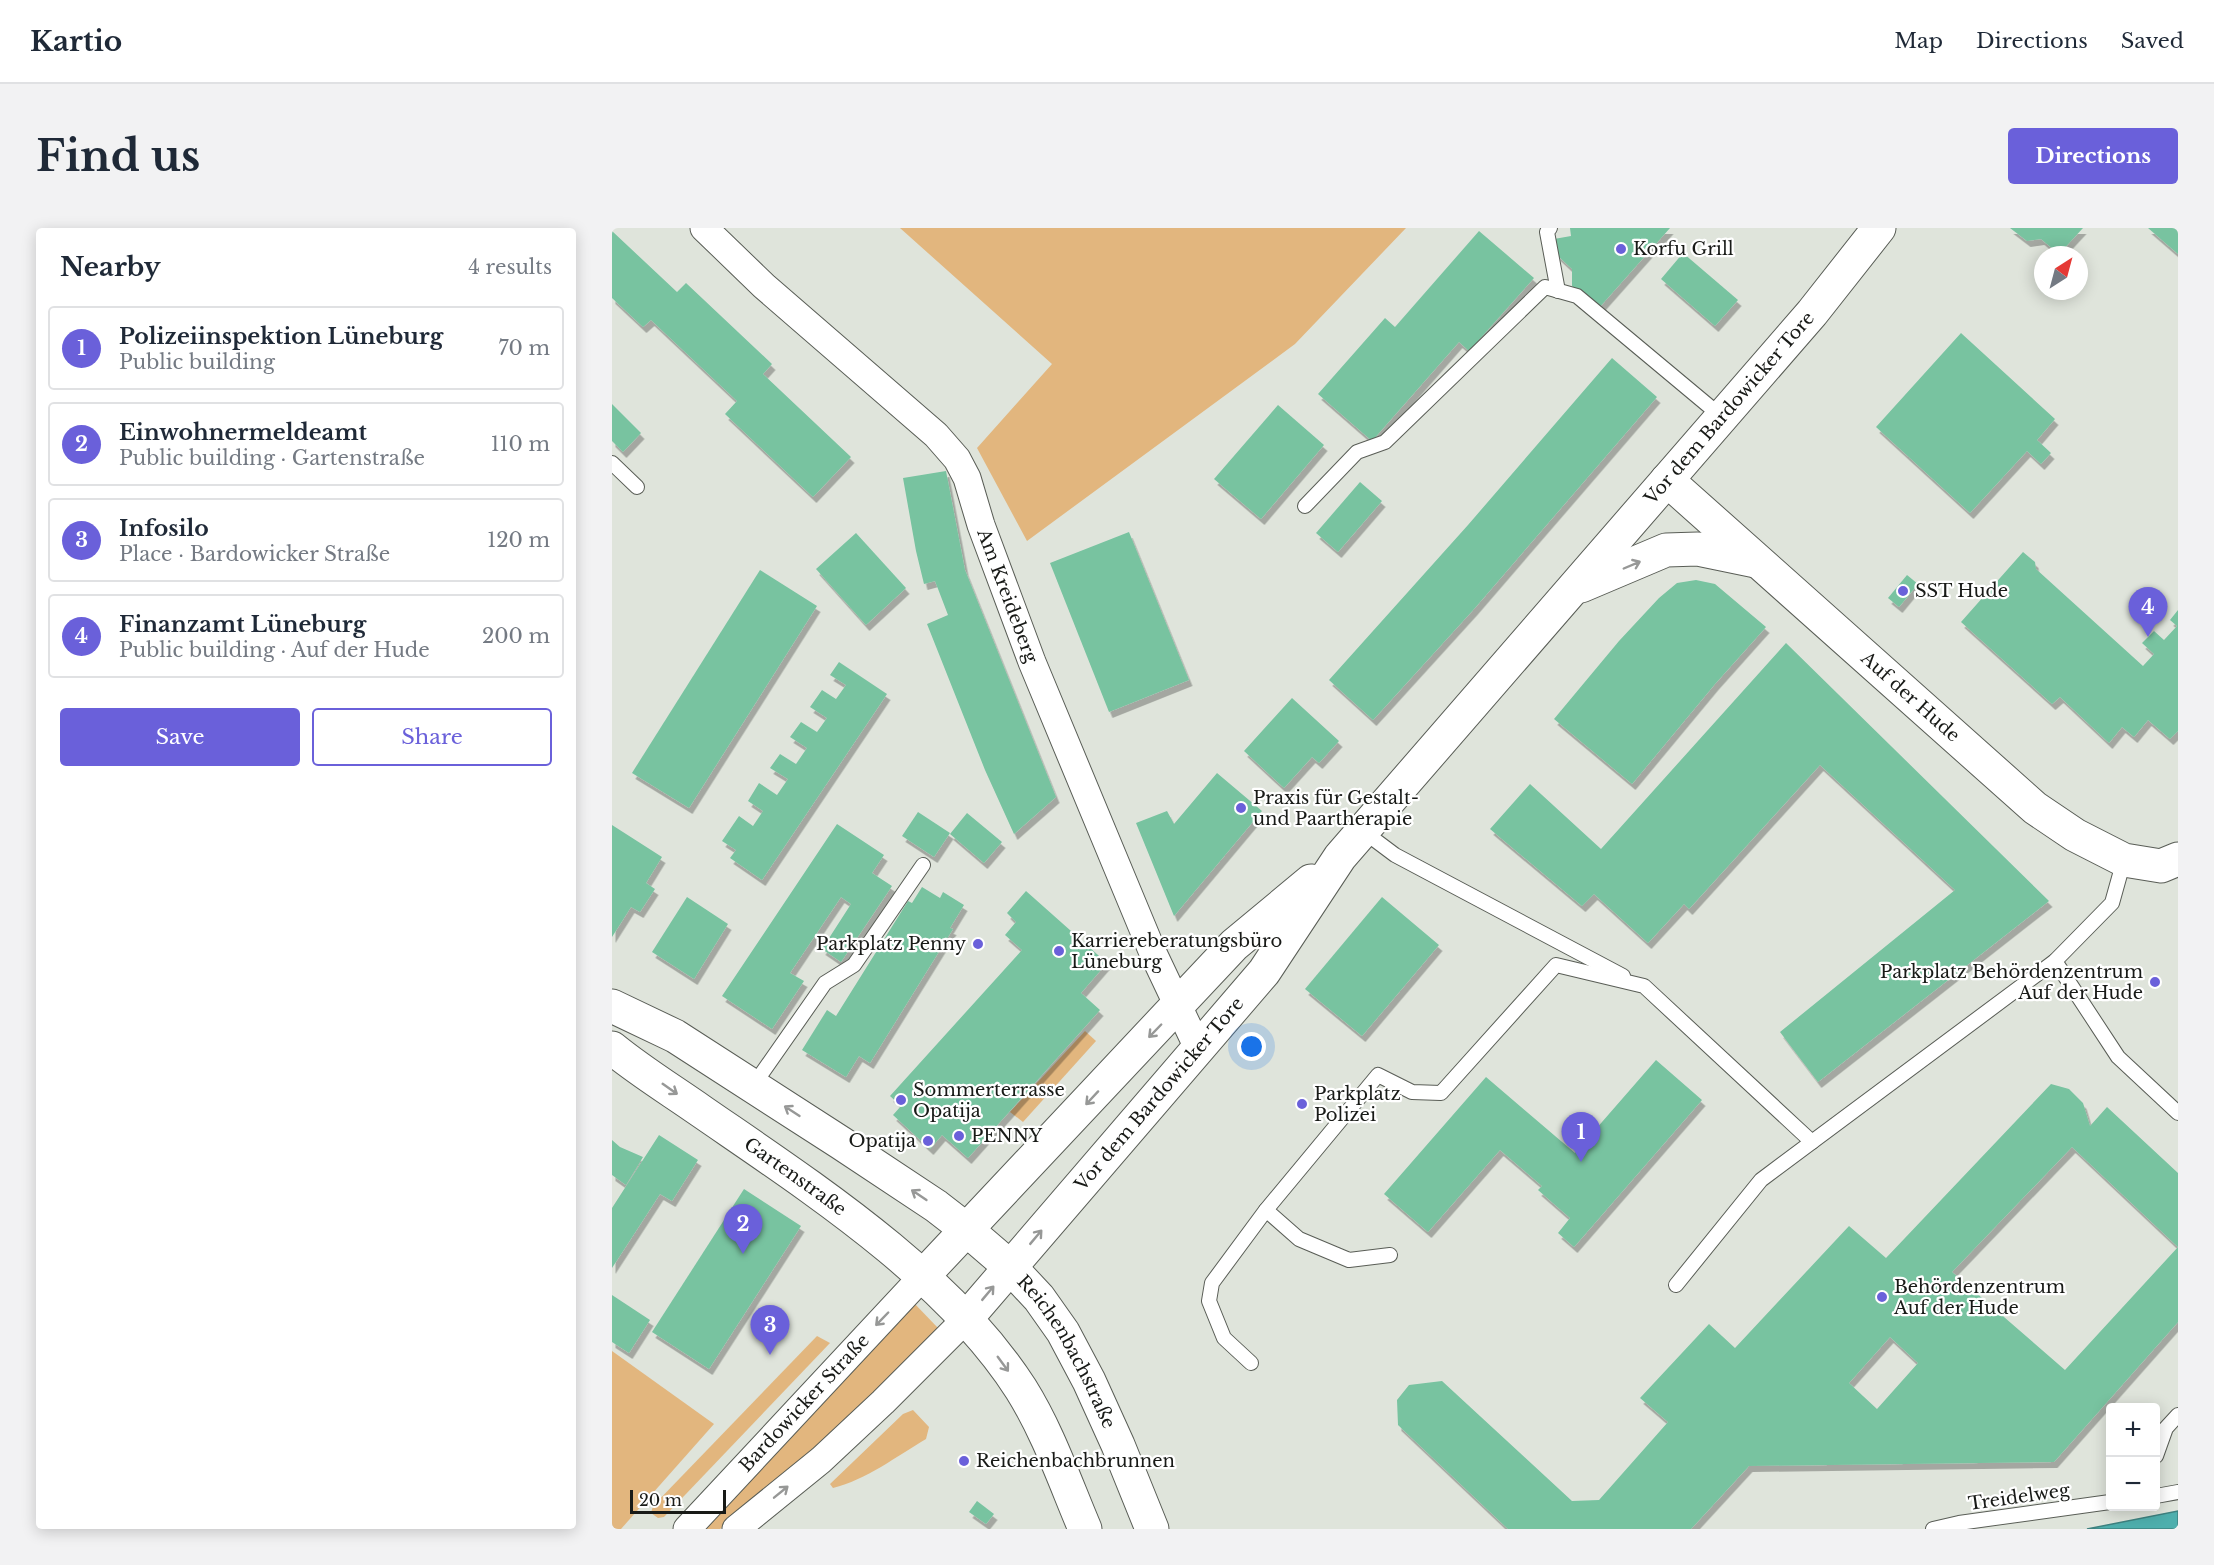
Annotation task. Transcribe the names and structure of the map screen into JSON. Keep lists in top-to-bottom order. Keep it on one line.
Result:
{"streets":{"main road":["Vor dem Bardowicker Tore","Auf der Hude","Gartenstraße","Reichenbachstraße"],"street":["Am Kreideberg","Bardowicker Straße"],"lane":["Treidelweg"]},"crossings":[["Vor dem Bardowicker Tore","Am Kreideberg"],["Vor dem Bardowicker Tore","Auf der Hude"],["Vor dem Bardowicker Tore","Gartenstraße"],["Vor dem Bardowicker Tore","Reichenbachstraße"],["Vor dem Bardowicker Tore","Bardowicker Straße"],["Gartenstraße","Bardowicker Straße"]],"places":["Korfu Grill","SST Hude","Praxis für Gestalt- und Paartherapie","Parkplatz Penny","Karriereberatungsbüro Lüneburg","Parkplatz Behördenzentrum Auf der Hude","Sommerterrasse Opatija","Parkplatz Polizei","PENNY","Opatija","Behördenzentrum Auf der Hude","Reichenbachbrunnen"],"scale_bar":"20 m","north":"top right","page":{"header":"Kartio","nav":["Map","Directions","Saved"],"buttons":["Directions",["Save","Share"]],"title":"Find us","heading":["Nearby","4 results"],"list":[{"mark":"1","name":"Polizeiinspektion Lüneburg","note":"Public building","value":"70 m"},{"mark":"2","name":"Einwohnermeldeamt","note":"Public building · Gartenstraße","value":"110 m"},{"mark":"3","name":"Infosilo","note":"Place · Bardowicker Straße","value":"120 m"},{"mark":"4","name":"Finanzamt Lüneburg","note":"Public building · Auf der Hude","value":"200 m"}],"pins":["4","1","2","3"],"map_buttons":["+","−"],"scale":"20 m"}}
